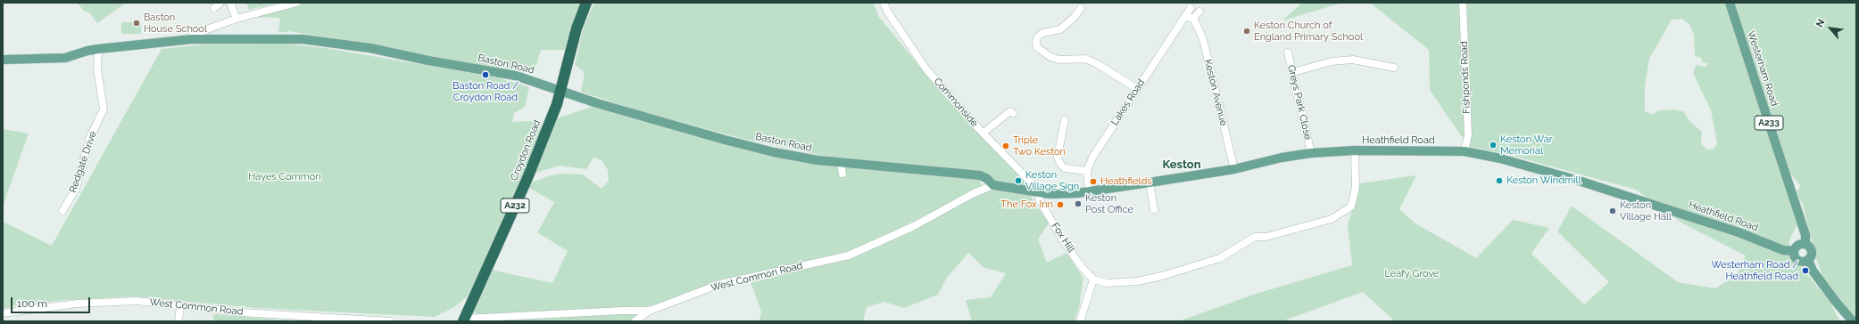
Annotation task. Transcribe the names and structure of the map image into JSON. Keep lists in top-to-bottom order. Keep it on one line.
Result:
{"streets":{"highway":["Croydon Road","A232"],"main road":["Baston Road","Westerham Road","A233","Heathfield Road"],"street":["Fishponds Road","Keston Avenue","Commonside","Lakes Road","Greys Park Close","Redgate Drive","Fox Hill","West Common Road"]},"crossings":[["Baston Road","Heathfield Road"],["Baston Road","Croydon Road"],["Baston Road","Redgate Drive"],["Baston Road","West Common Road"],["Westerham Road","Heathfield Road"],["Fishponds Road","Heathfield Road"],["Keston Avenue","Heathfield Road"],["Commonside","Heathfield Road"],["Commonside","Fox Hill"],["Lakes Road","Heathfield Road"],["Greys Park Close","Heathfield Road"],["Heathfield Road","Fox Hill"],["Heathfield Road","West Common Road"],["Croydon Road","West Common Road"]],"districts":["Keston"],"parks":["Hayes Common","Leafy Grove"],"places":["Baston House School","Keston Church of England Primary School","Baston Road / Croydon Road","Keston War Memorial","Triple Two Keston","Keston Village Sign","Keston Windmill","Heathfields","Keston Post Office","The Fox Inn","Keston Village Hall","Westerham Road / Heathfield Road"],"scale_bar":"100 m","north":"top left"}
